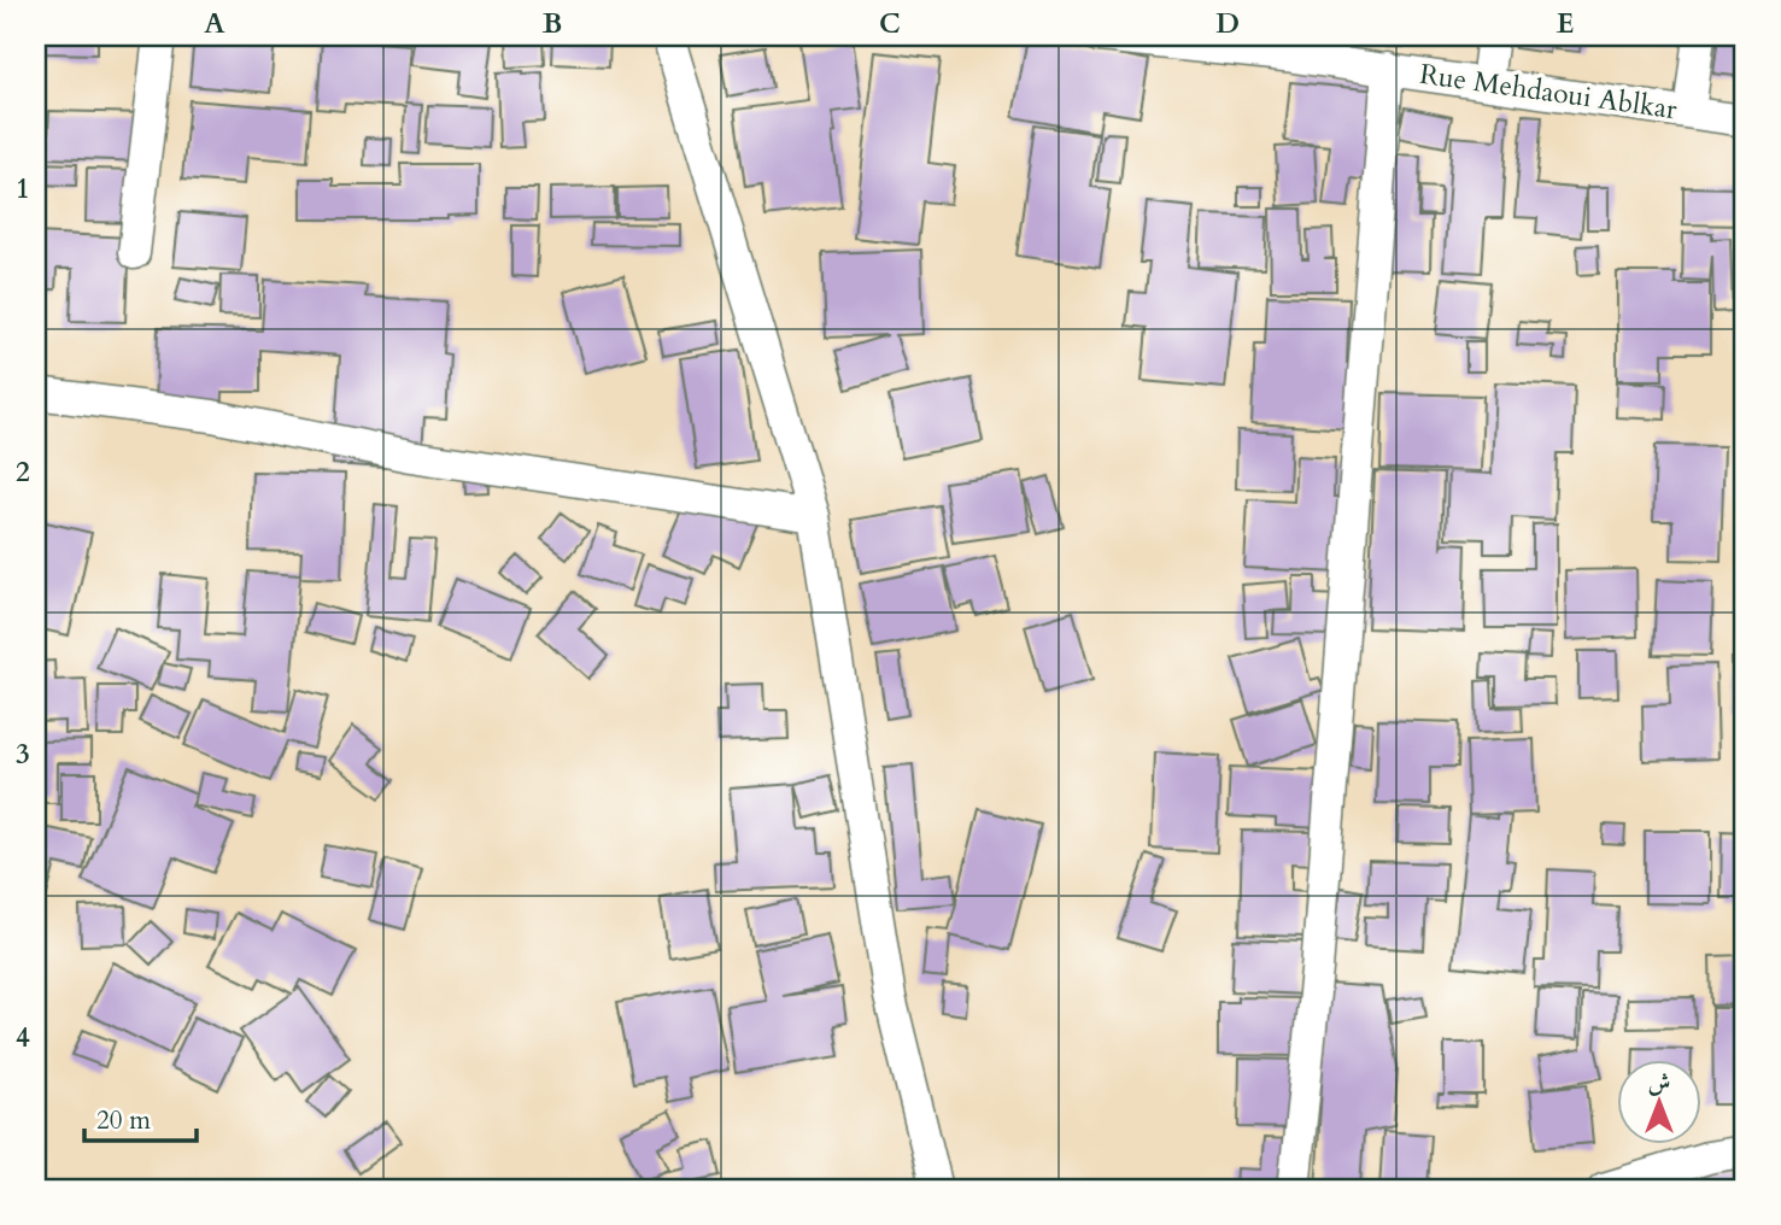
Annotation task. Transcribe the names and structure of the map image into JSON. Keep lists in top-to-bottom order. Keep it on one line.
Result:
{"streets":{"street":["Rue Mehdaoui Ablkar"]},"scale_bar":"20 m","north":"top","grid":{"columns":["A","B","C","D","E"],"rows":["1","2","3","4"]}}
